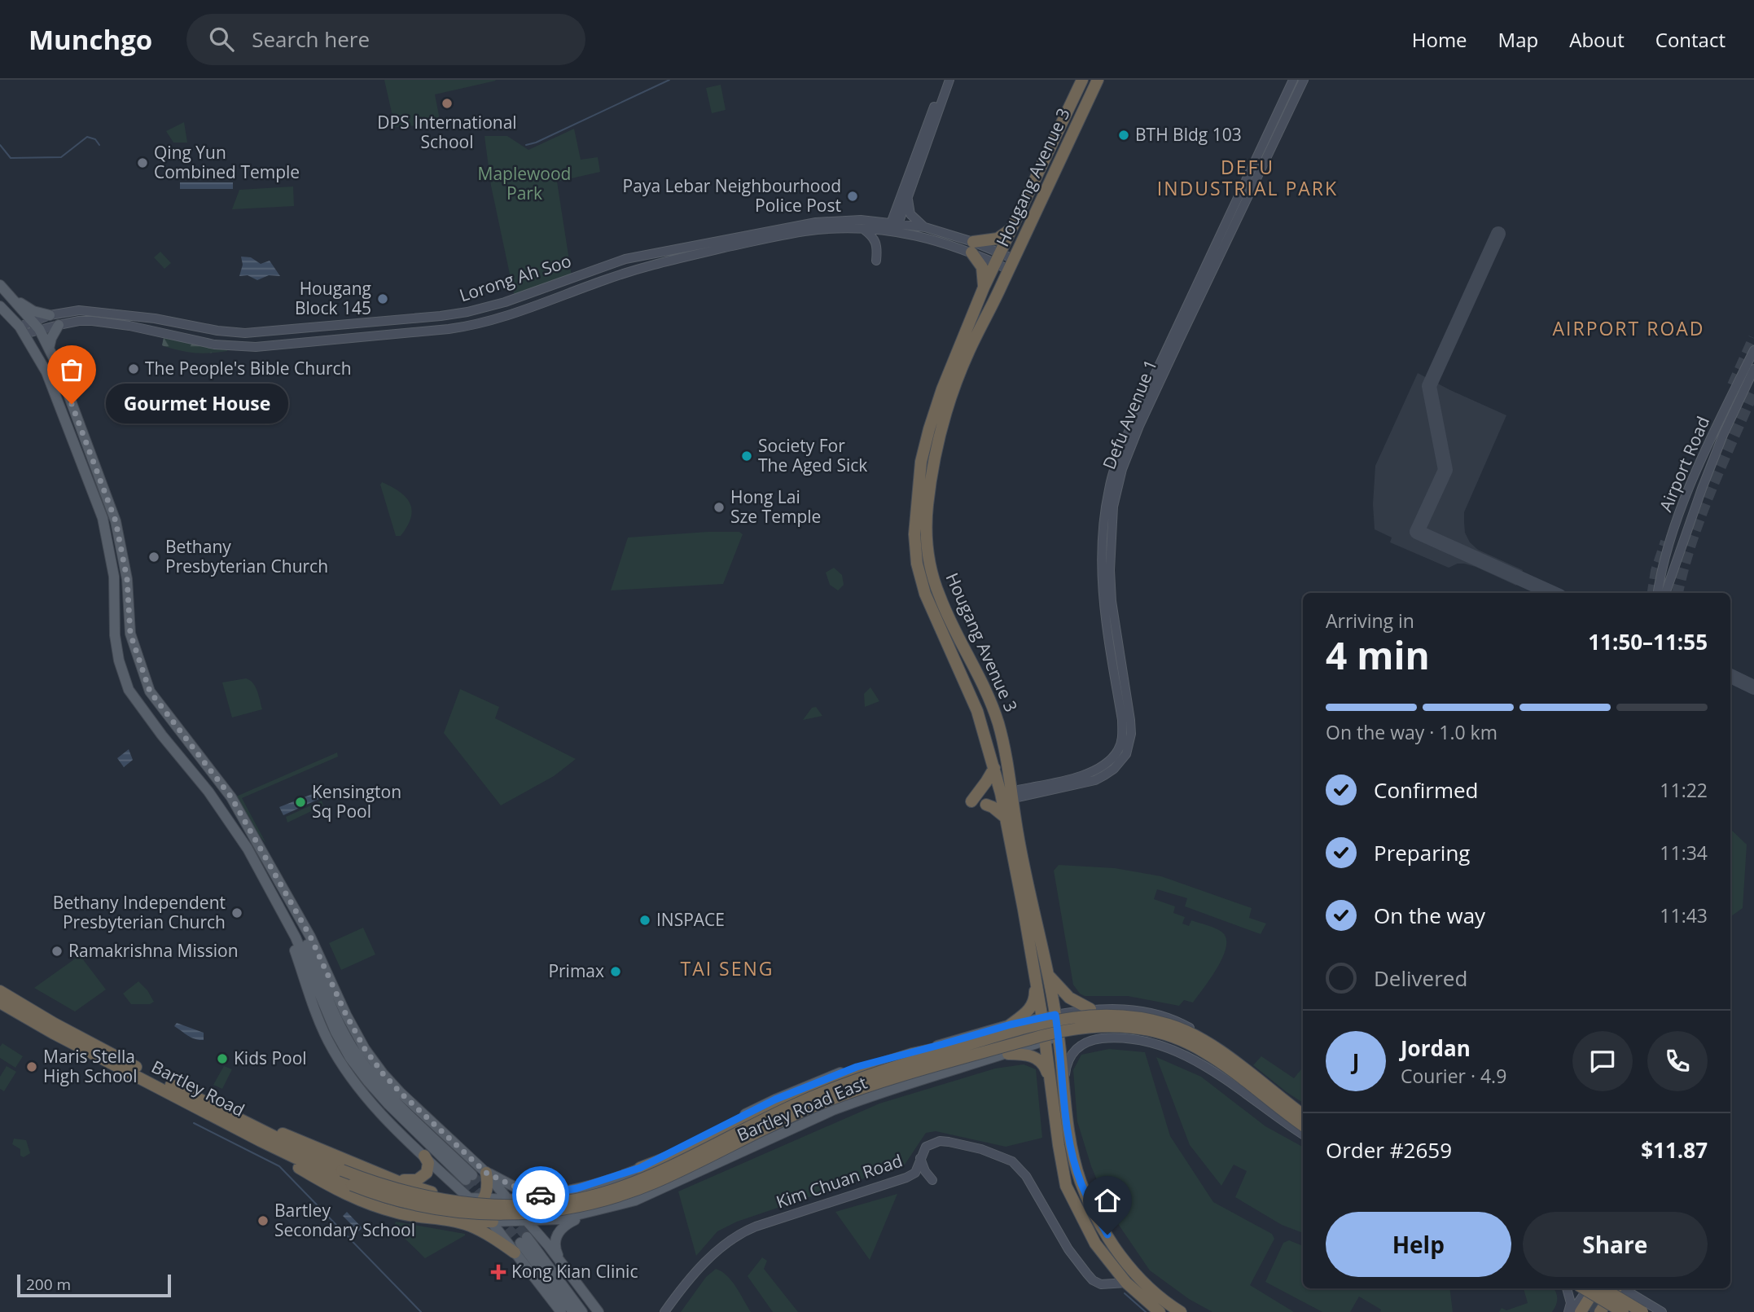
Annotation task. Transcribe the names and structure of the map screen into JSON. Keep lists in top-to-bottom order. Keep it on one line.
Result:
{"streets":{"highway":["Hougang Avenue 3","Bartley Road"],"main road":["Lorong Ah Soo","Defu Avenue 1","Airport Road","Bartley Road East","Kim Chuan Road"]},"crossings":[["Hougang Avenue 3","Lorong Ah Soo"],["Hougang Avenue 3","Defu Avenue 1"],["Hougang Avenue 3","Bartley Road East"],["Hougang Avenue 3","Kim Chuan Road"]],"districts":["DEFU INDUSTRIAL PARK","AIRPORT ROAD","TAI SENG"],"parks":["Maplewood Park"],"places":{"other":["DPS International School","BTH Bldg 103","Qing Yun Combined Temple","Paya Lebar Neighbourhood Police Post","Hougang Block 145","The People's Bible Church","Gourmet House","Society For The Aged Sick","Hong Lai Sze Temple","Bethany Presbyterian Church","Kensington Sq Pool","Bethany Independent Presbyterian Church","INSPACE","Ramakrishna Mission","Primax","Kids Pool","Maris Stella High School","Bartley Secondary School"],"health":["Kong Kian Clinic"]},"scale_bar":"200 m","page":{"header":"Munchgo","search":"Search here","nav":["Home","Map","About","Contact"],"bubble":"Gourmet House","heading":["4 min","Arriving in","11:50–11:55"],"panel":["Jordan","Courier · 4.9","Order #2659","$11.87"],"bar":"On the way · 1.0 km","list":[["Confirmed","11:22"],["Preparing","11:34"],["On the way","11:43"],"Delivered"],"round":"J","buttons":["Help","Share"],"scale":"200 m"}}
